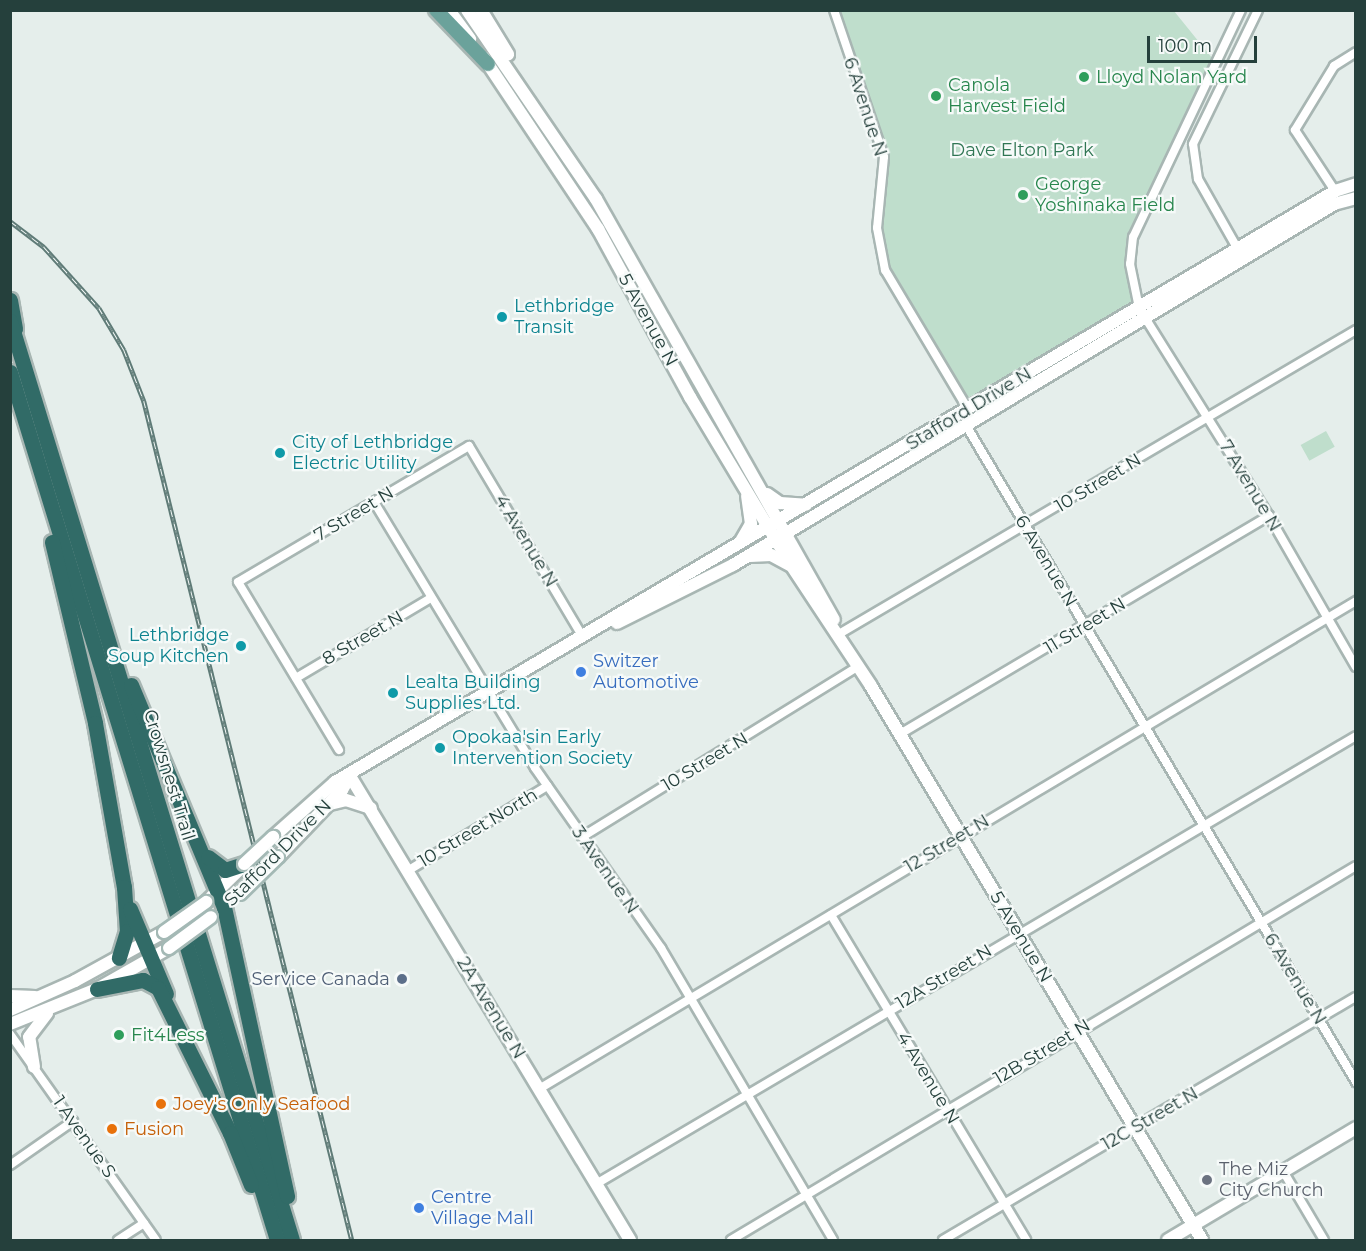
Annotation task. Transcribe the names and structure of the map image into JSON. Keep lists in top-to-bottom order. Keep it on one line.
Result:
{"streets":{"highway":["Crowsnest Trail"],"main road":["5 Avenue N","Stafford Drive N","2A Avenue N"],"street":["6 Avenue N","10 Street N","7 Avenue N","7 Street N","4 Avenue N","11 Street N","8 Street N","10 Street North","12 Street N","3 Avenue N","12A Street N","12B Street N","12C Street N","1 Avenue S"]},"crossings":[["6 Avenue N","Stafford Drive N"],["6 Avenue N","10 Street N"],["6 Avenue N","11 Street N"],["6 Avenue N","12 Street N"],["6 Avenue N","12A Street N"],["6 Avenue N","12B Street N"],["6 Avenue N","12C Street N"],["5 Avenue N","Stafford Drive N"],["5 Avenue N","10 Street N"],["5 Avenue N","11 Street N"],["5 Avenue N","12 Street N"],["5 Avenue N","12A Street N"],["5 Avenue N","12B Street N"],["5 Avenue N","12C Street N"],["Stafford Drive N","7 Avenue N"],["Stafford Drive N","4 Avenue N"],["Stafford Drive N","3 Avenue N"],["Stafford Drive N","2A Avenue N"],["10 Street N","7 Avenue N"],["10 Street N","3 Avenue N"],["7 Avenue N","11 Street N"],["7 Avenue N","12 Street N"],["7 Street N","4 Avenue N"],["7 Street N","8 Street N"],["7 Street N","3 Avenue N"],["4 Avenue N","12 Street N"],["4 Avenue N","12A Street N"],["4 Avenue N","12B Street N"],["4 Avenue N","12C Street N"],["8 Street N","3 Avenue N"],["10 Street North","3 Avenue N"],["10 Street North","2A Avenue N"],["12 Street N","3 Avenue N"],["12 Street N","2A Avenue N"],["3 Avenue N","12A Street N"],["3 Avenue N","12B Street N"],["12A Street N","2A Avenue N"]],"parks":["Dave Elton Park"],"places":["Lloyd Nolan Yard","Canola Harvest Field","George Yoshinaka Field","Lethbridge Transit","City of Lethbridge Electric Utility","Lethbridge Soup Kitchen","Switzer Automotive","Lealta Building Supplies Ltd.","Opokaa'sin Early Intervention Society","Service Canada","Fit4Less","Joey's Only Seafood","Fusion","The Miz City Church","Centre Village Mall"],"scale_bar":"100 m"}
